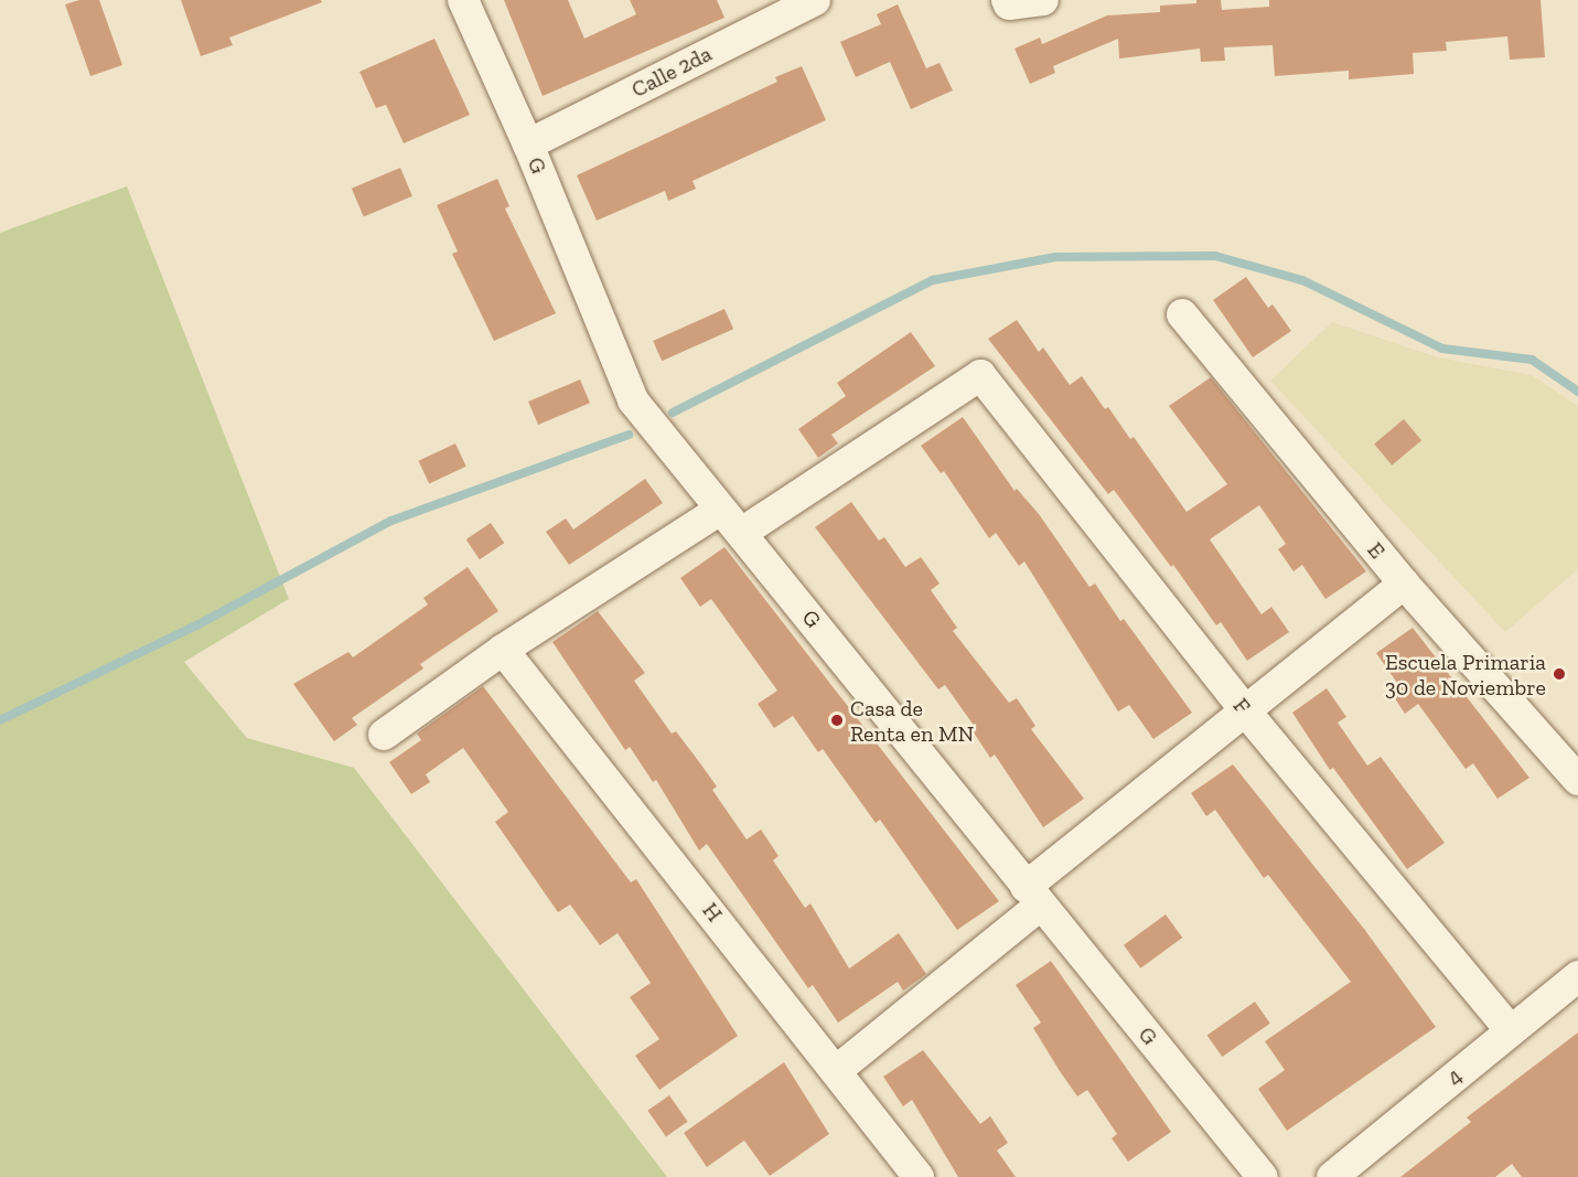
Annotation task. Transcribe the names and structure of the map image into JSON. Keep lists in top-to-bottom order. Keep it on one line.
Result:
{"streets":{"street":["Calle 2da","G","E","F","H","4"]},"crossings":[["Calle 2da","G"],["G","F"],["F","4"]],"places":["Escuela Primaria 30 de Noviembre","Casa de Renta en MN"]}
